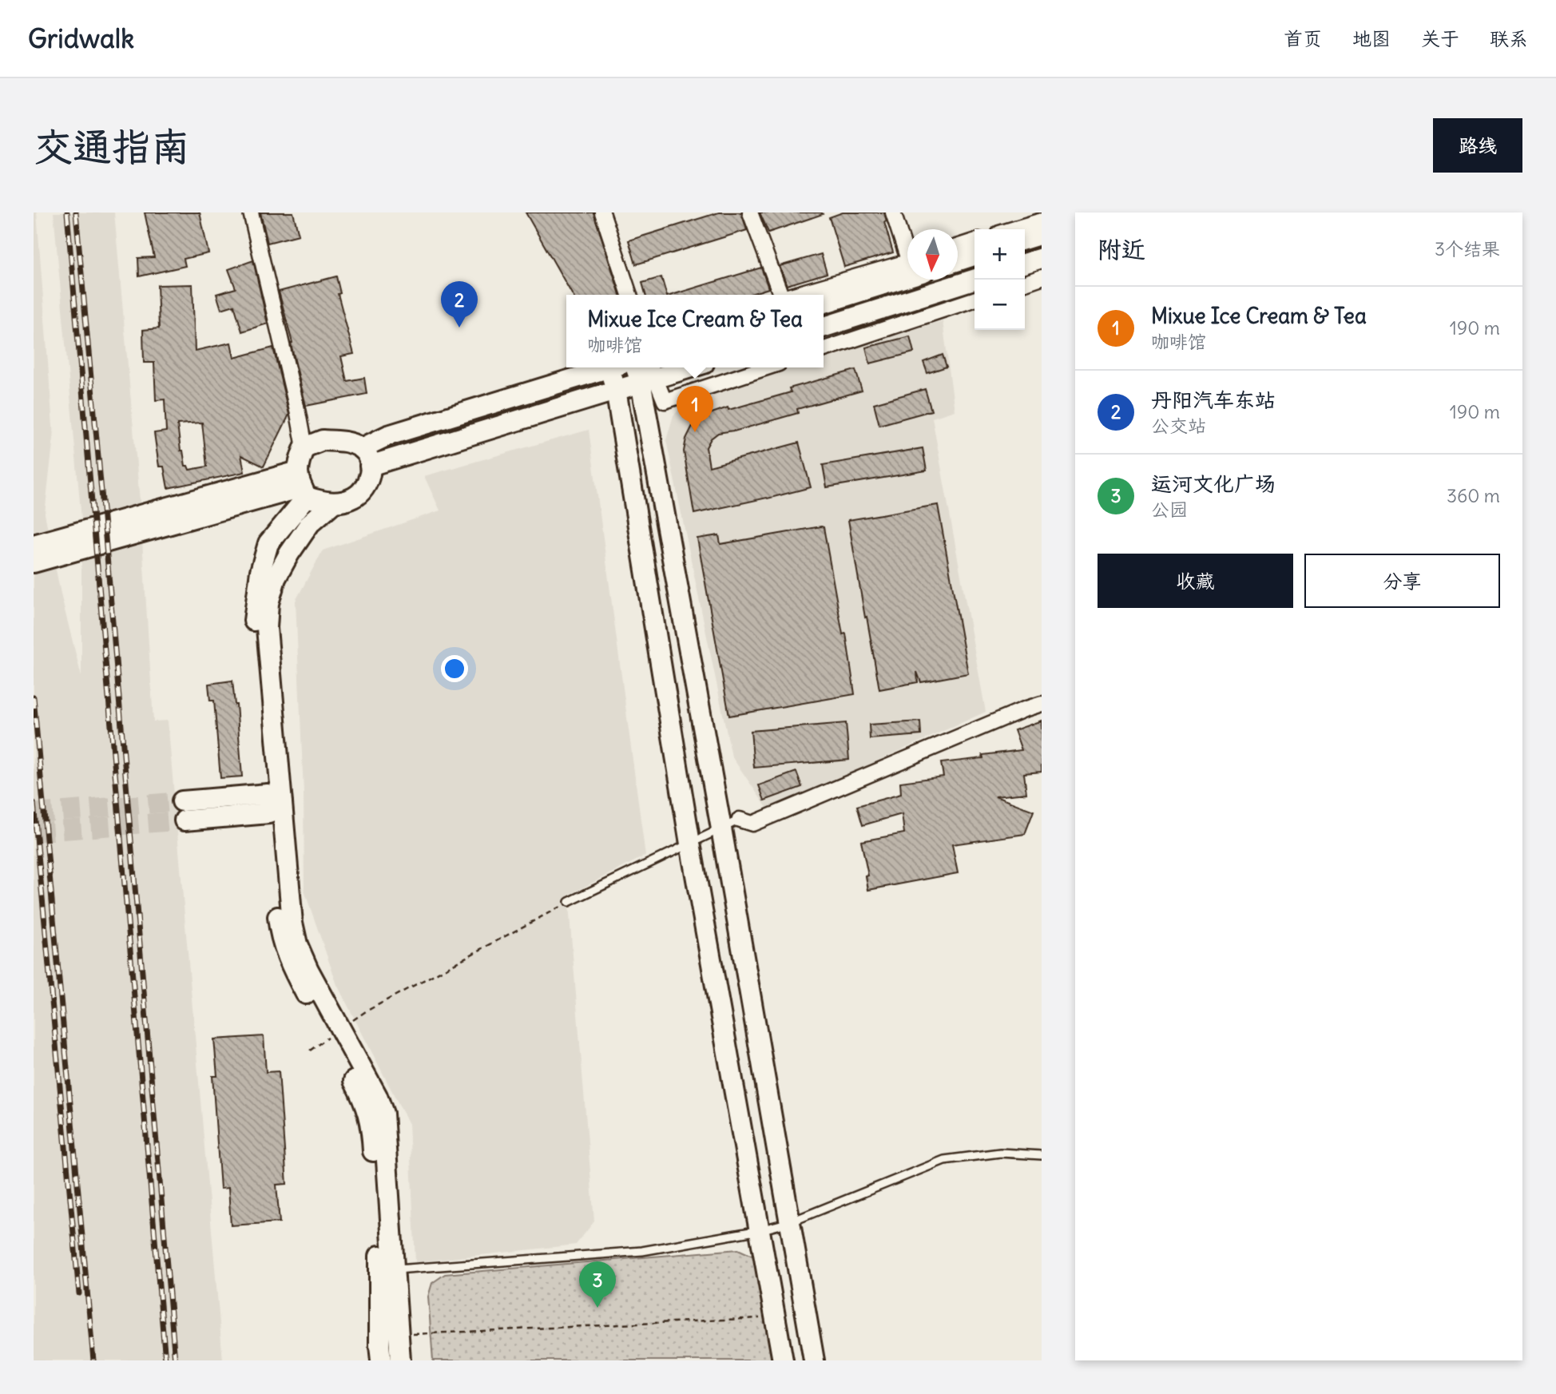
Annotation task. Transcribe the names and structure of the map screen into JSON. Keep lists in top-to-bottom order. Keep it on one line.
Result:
{"north":"bottom","page":{"header":"Gridwalk","nav":["首页","地图","关于","联系"],"buttons":["路线",["收藏","分享"]],"title":"交通指南","heading":["附近","3个结果"],"map_buttons":["+","−"],"pins":["2","1","3"],"list":[{"mark":"1","name":"Mixue Ice Cream & Tea","note":"咖啡馆","value":"190 m"},{"mark":"2","name":"丹阳汽车东站","note":"公交站","value":"190 m"},{"mark":"3","name":"运河文化广场","note":"公园","value":"360 m"}],"popup":["Mixue Ice Cream & Tea","咖啡馆"]}}
